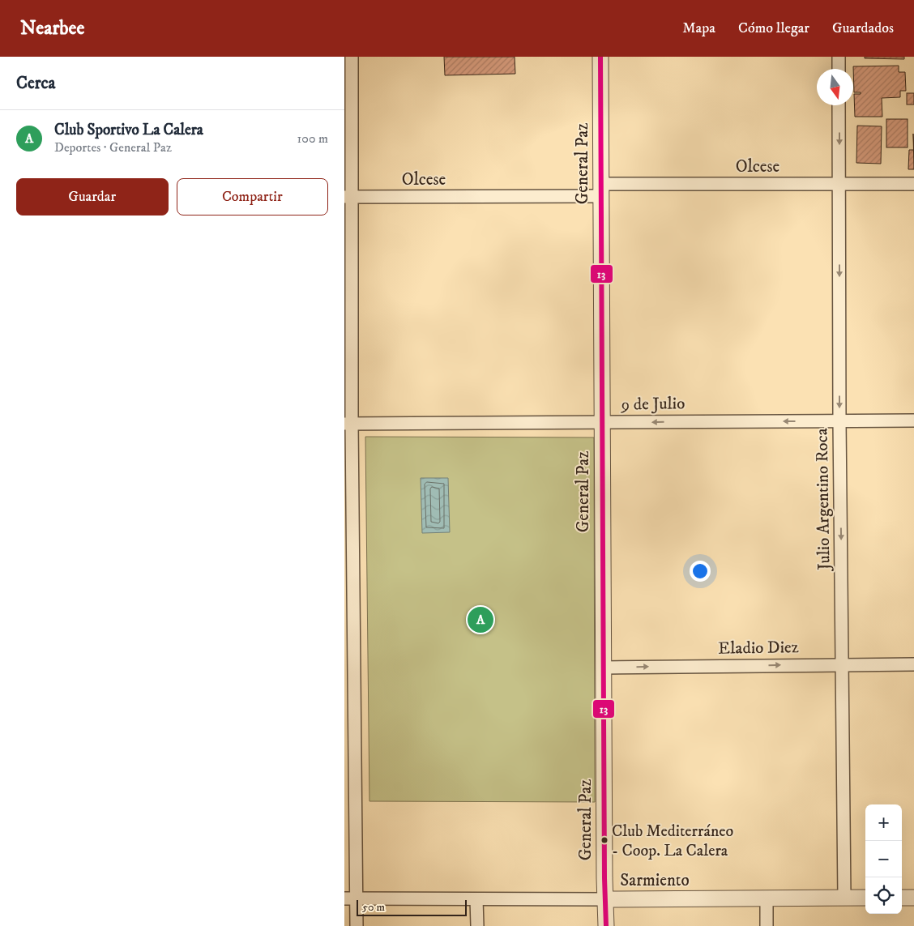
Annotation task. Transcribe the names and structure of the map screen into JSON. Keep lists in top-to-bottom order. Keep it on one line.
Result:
{"streets":{"street":["General Paz","Olcese","9 de Julio","Julio Argentino Roca","Eladio Diez","Sarmiento"]},"crossings":[["General Paz","Olcese"],["General Paz","9 de Julio"],["General Paz","Eladio Diez"],["General Paz","Sarmiento"],["Olcese","Julio Argentino Roca"],["9 de Julio","Julio Argentino Roca"],["Julio Argentino Roca","Eladio Diez"],["Julio Argentino Roca","Sarmiento"]],"one_way":["9 de Julio","Julio Argentino Roca","Eladio Diez"],"places":["Club Mediterráneo - Coop. La Calera"],"lines":["transit line 13"],"scale_bar":"50 m","north":"bottom","page":{"header":"Nearbee","nav":["Mapa","Cómo llegar","Guardados"],"heading":"Cerca","list":[{"mark":"A","name":"Club Sportivo La Calera","note":"Deportes · General Paz","value":"100 m"}],"buttons":["Guardar","Compartir"],"pins":"A","map_buttons":["+","−"],"scale":"50 m"}}
